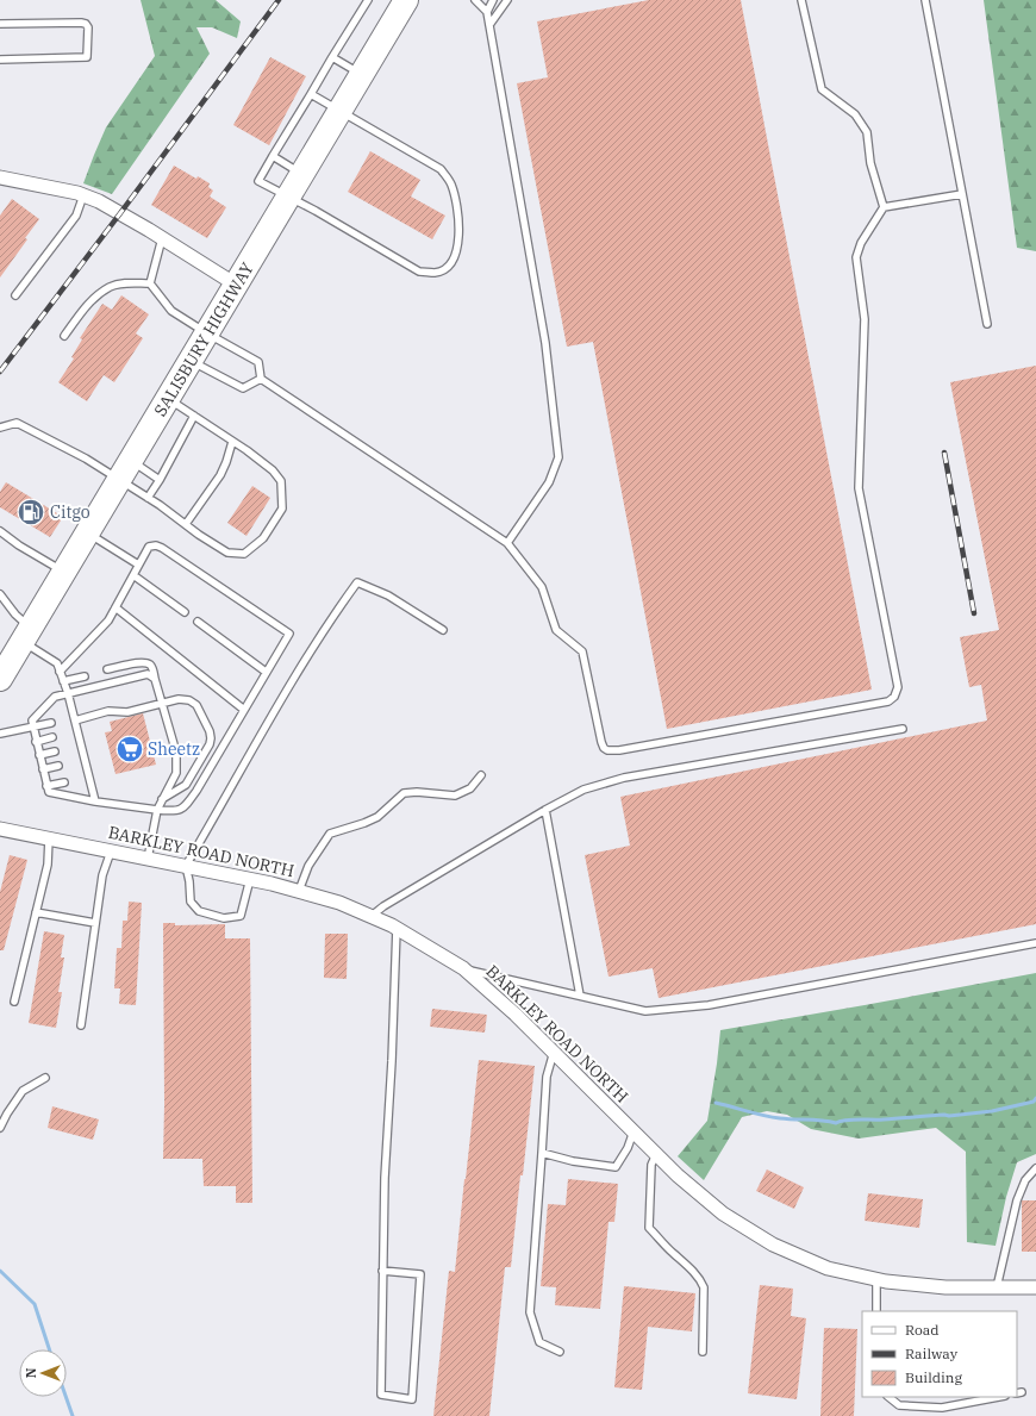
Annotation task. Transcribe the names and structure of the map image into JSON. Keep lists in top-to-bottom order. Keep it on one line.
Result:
{"streets":{"highway":["SALISBURY HIGHWAY"],"street":["BARKLEY ROAD NORTH"]},"places":{"fuel station":["Citgo"],"supermarket":["Sheetz"]},"legend":["Road","Railway","Building"],"north":"left"}
